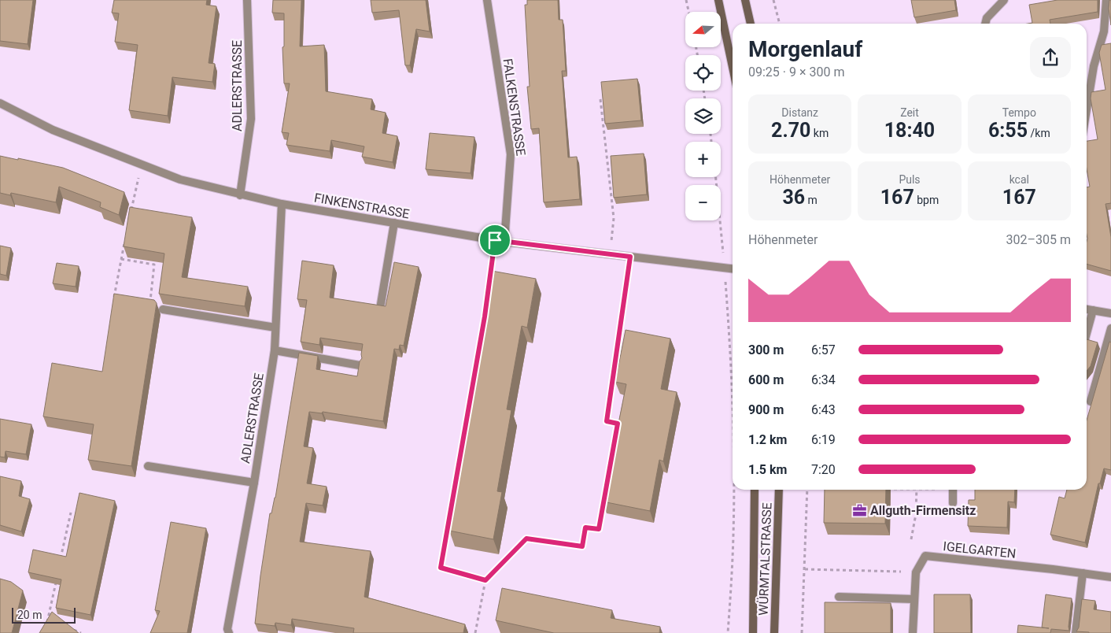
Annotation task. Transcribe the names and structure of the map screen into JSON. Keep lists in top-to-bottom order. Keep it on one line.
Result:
{"streets":{"main road":["WÜRMTALSTRASSE"],"street":["ADLERSTRASSE","FALKENSTRASSE","FINKENSTRASSE","IGELGARTEN"]},"crossings":[["ADLERSTRASSE","FINKENSTRASSE"],["FALKENSTRASSE","FINKENSTRASSE"]],"places":{"office":["Allguth-Firmensitz"]},"scale_bar":"20 m","north":"left","page":{"map_buttons":["+","−"],"heading":["Morgenlauf","09:25 · 9 × 300 m"],"stats":[["Distanz","2.70 km"],["Zeit","18:40"],["Tempo","6:55 /km"],["Höhenmeter","36 m"],["Puls","167 bpm"],["kcal","167"]],"chart":["Höhenmeter","302–305 m"],"list":[{"name":"300 m","note":"6:57"},{"name":"600 m","note":"6:34"},{"name":"900 m","note":"6:43"},{"name":"1.2 km","note":"6:19"},{"name":"1.5 km","note":"7:20"}],"scale":"20 m"}}
